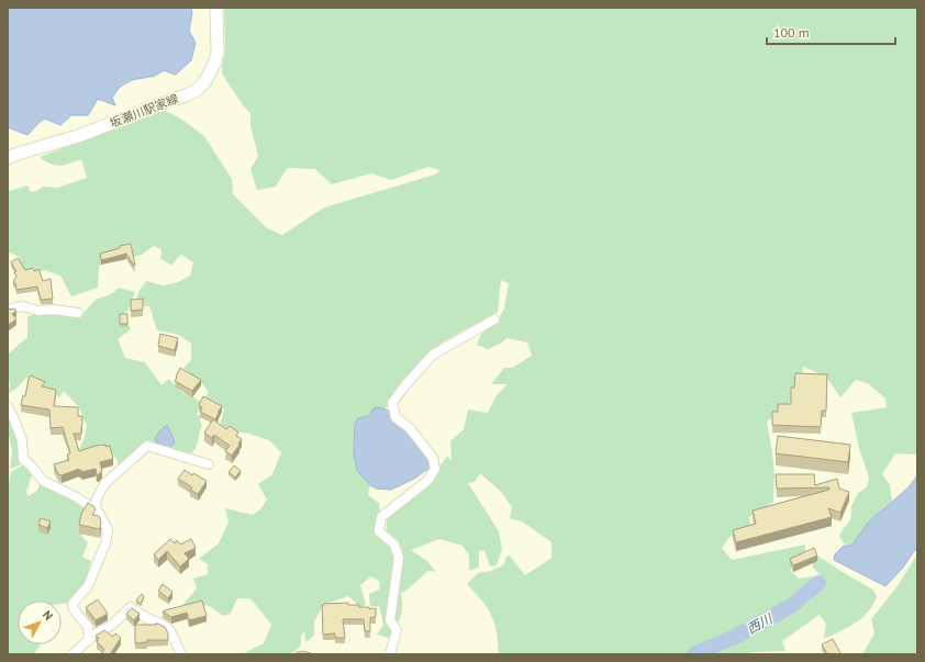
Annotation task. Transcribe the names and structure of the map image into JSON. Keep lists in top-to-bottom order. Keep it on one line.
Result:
{"streets":{"main road":["坂瀬川駅家線"]},"water":["西川"],"scale_bar":"100 m","north":"top right"}
